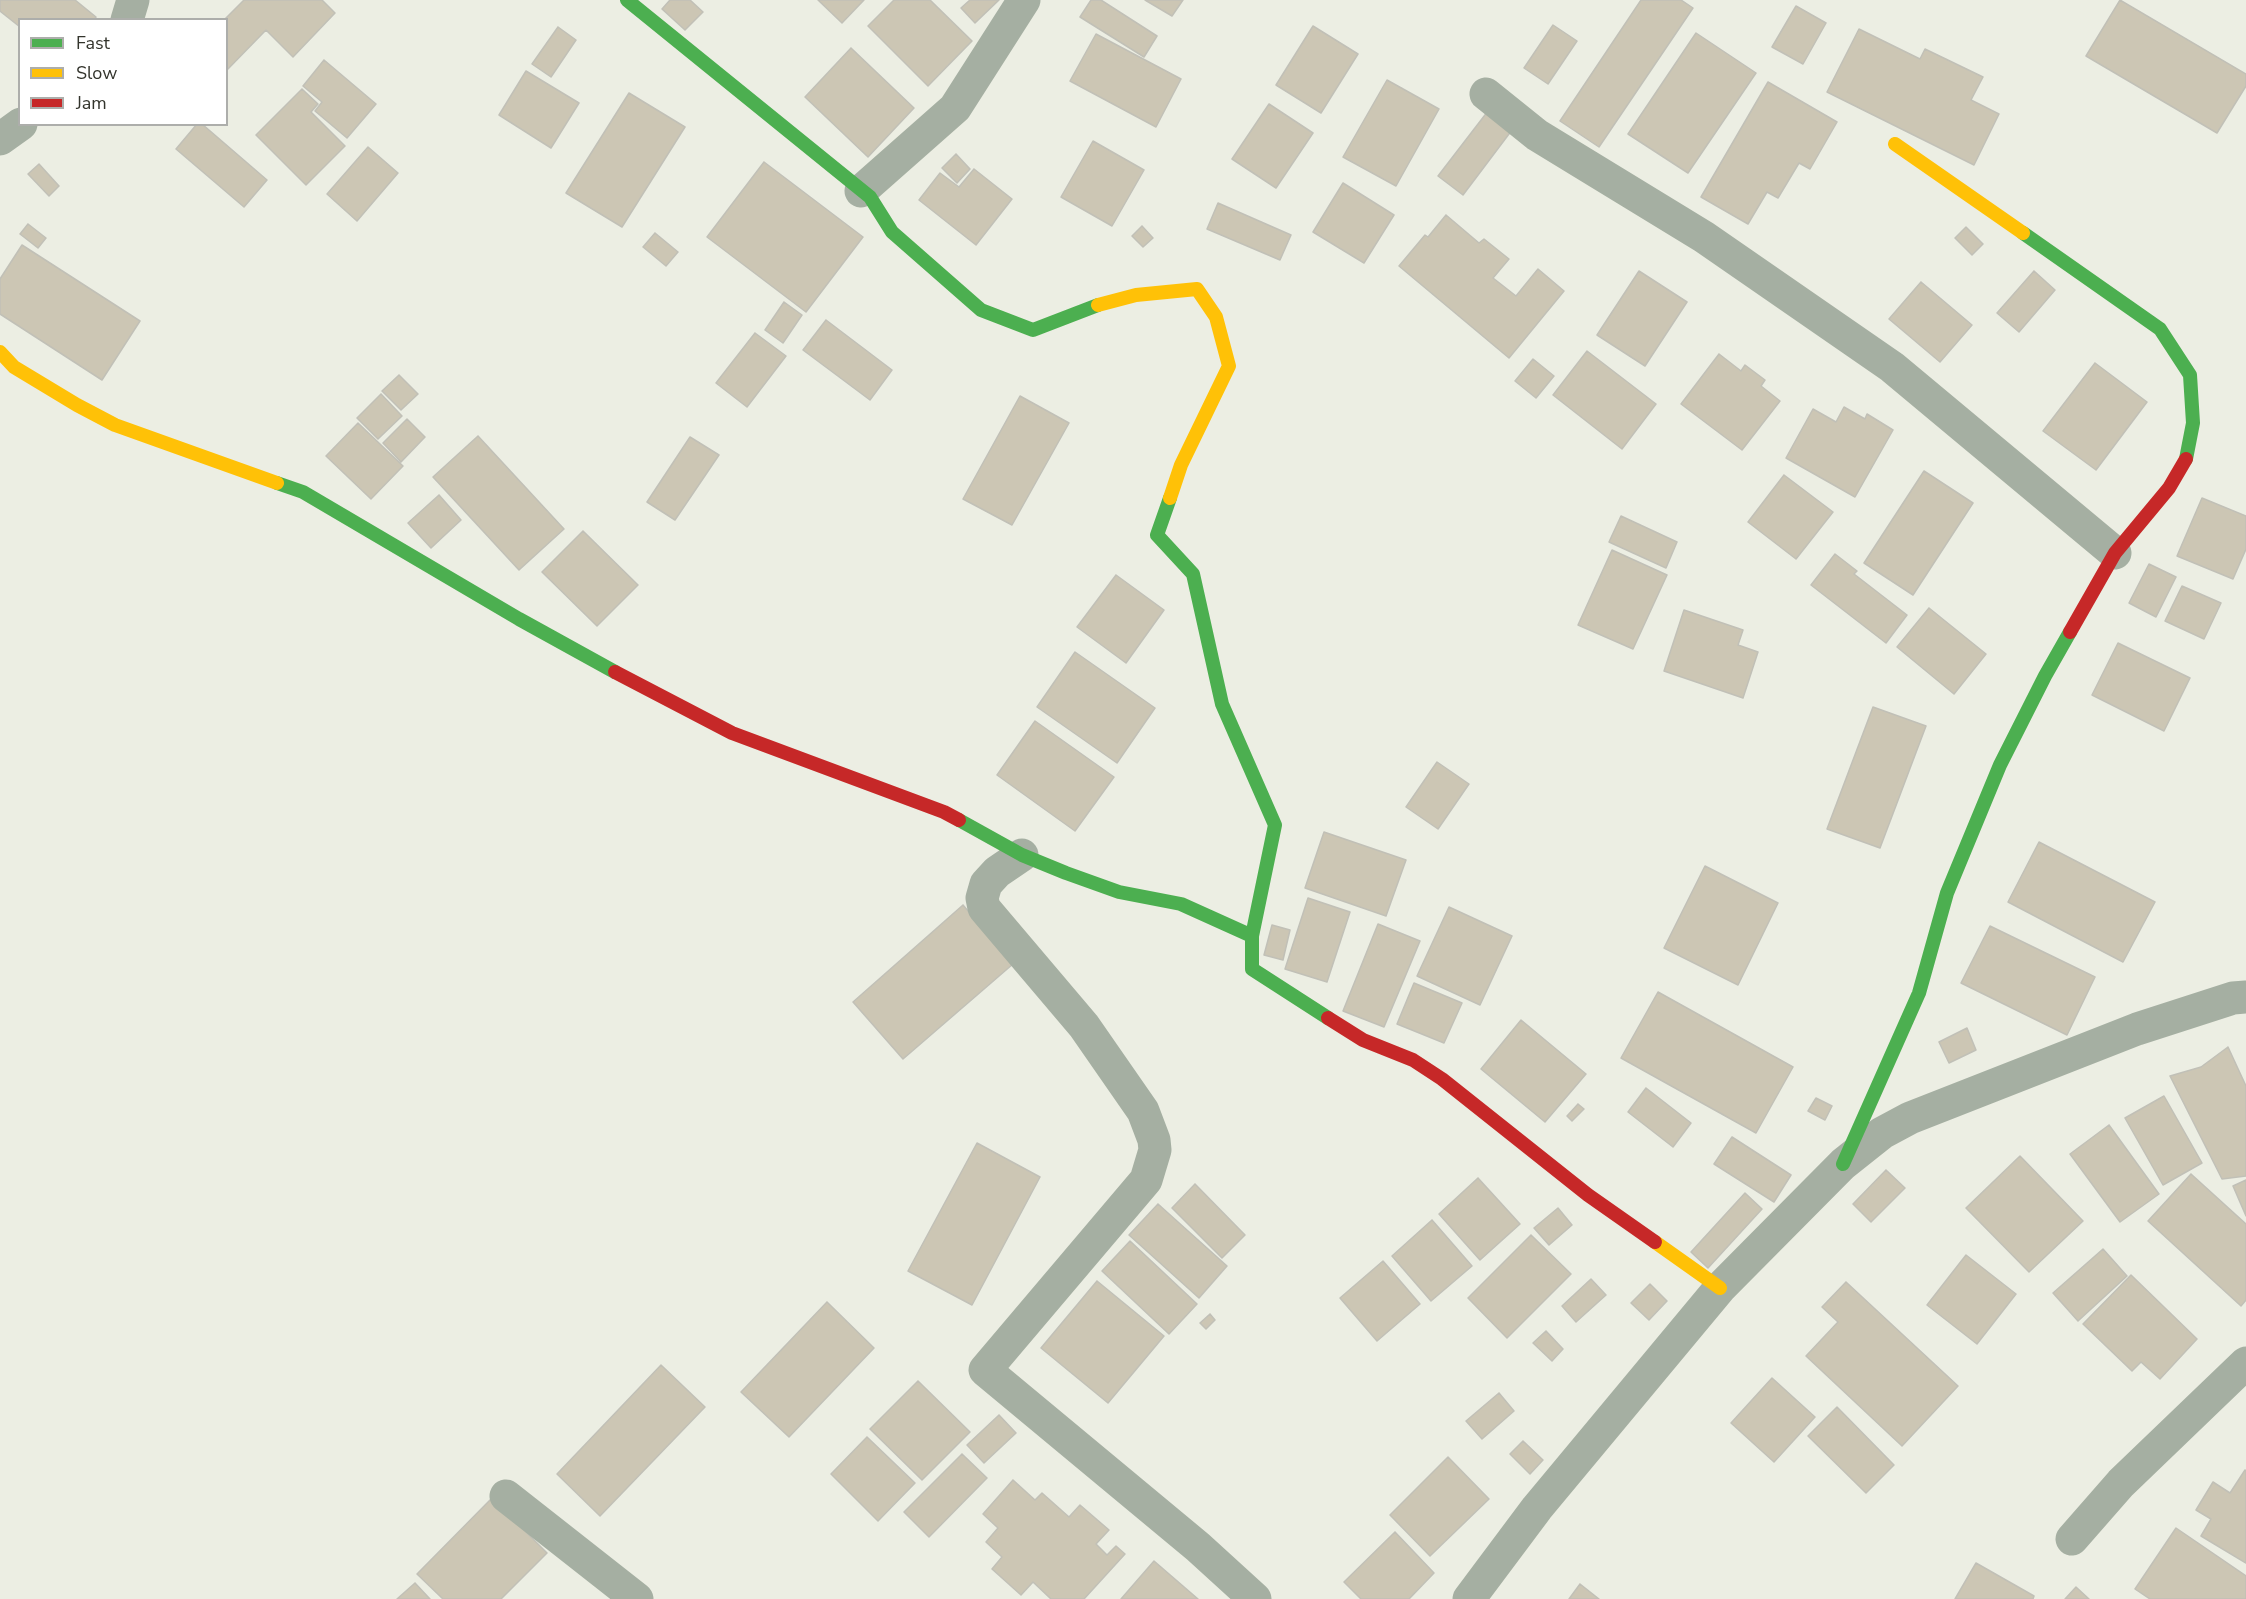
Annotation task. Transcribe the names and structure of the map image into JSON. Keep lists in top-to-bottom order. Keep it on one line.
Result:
{"legend":["Fast","Slow","Jam"]}
